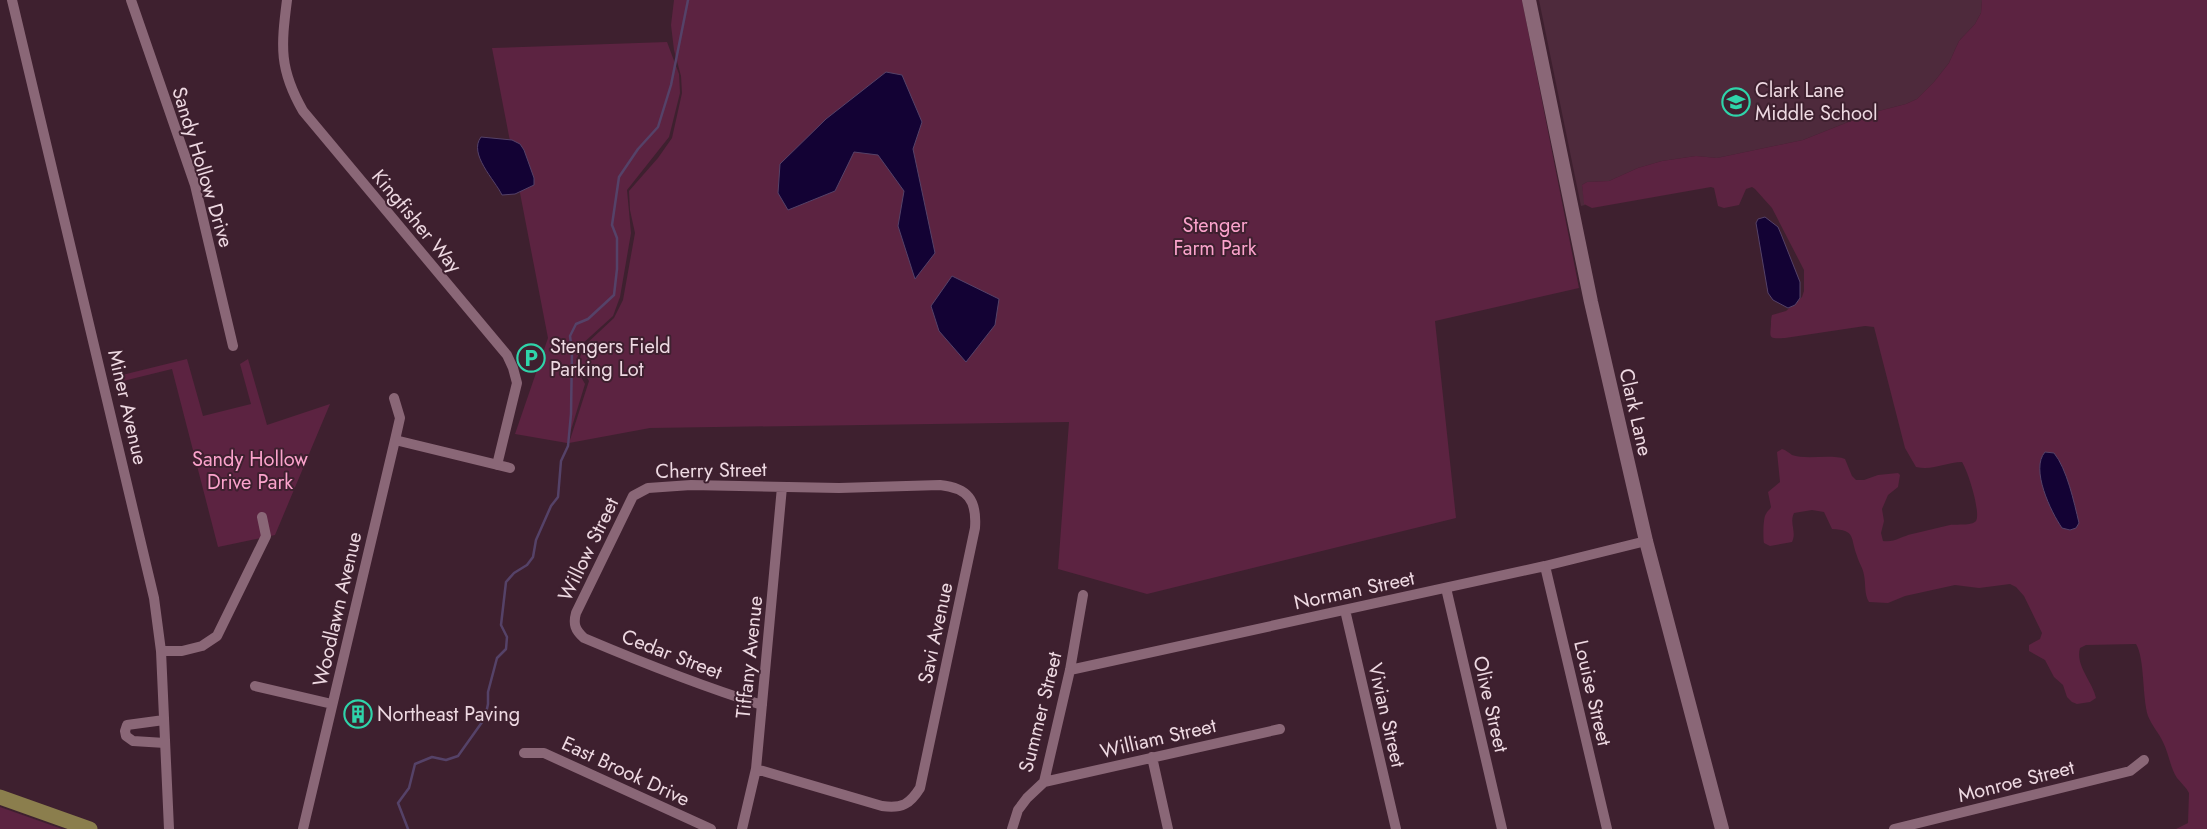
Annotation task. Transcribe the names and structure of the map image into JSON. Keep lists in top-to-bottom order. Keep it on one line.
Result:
{"streets":{"main road":["Clark Lane"],"street":["Sandy Hollow Drive","Kingfisher Way","Miner Avenue","Cherry Street","Willow Street","Norman Street","Woodlawn Avenue","Savi Avenue","Cedar Street","Tiffany Avenue","Louise Street","Olive Street","Summer Street","Vivian Street","William Street","East Brook Drive","Monroe Street"]},"crossings":[["Clark Lane","Norman Street"],["Cherry Street","Willow Street"],["Cherry Street","Savi Avenue"],["Cherry Street","Tiffany Avenue"],["Willow Street","Cedar Street"],["Norman Street","Louise Street"],["Norman Street","Olive Street"],["Norman Street","Summer Street"],["Norman Street","Vivian Street"],["Savi Avenue","Tiffany Avenue"],["Cedar Street","Tiffany Avenue"],["Summer Street","William Street"]],"parks":["Stenger Farm Park","Sandy Hollow Drive Park"],"places":{"school or university":["Clark Lane Middle School"],"parking":["Stengers Field Parking Lot"],"building":["Northeast Paving"]}}
